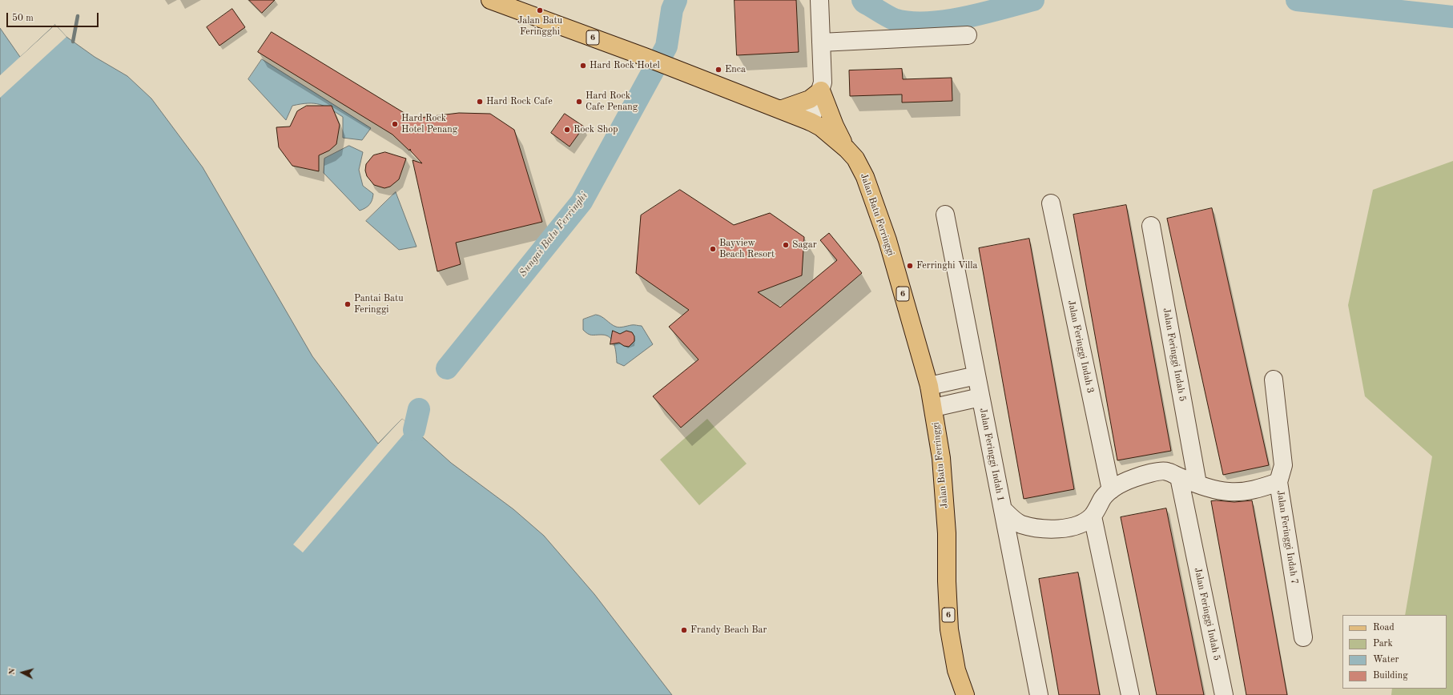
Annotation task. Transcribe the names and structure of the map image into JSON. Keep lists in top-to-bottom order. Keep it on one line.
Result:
{"streets":{"main road":["6","Jalan Batu Ferringgi"],"street":["Jalan Feringgi Indah 3","Jalan Feringgi Indah 5","Jalan Feringgi Indah 1","Jalan Feringgi Indah 7"]},"water":["Sungai Batu Ferringhi"],"places":["Jalan Batu Feringghi","Hard Rock Hotel","Enca","Hard Rock Cafe","Hard Rock Cafe Penang","Hard Rock Hotel Penang","Rock Shop","Sagar","Bayview Beach Resort","Ferringhi Villa","Pantai Batu Feringgi","Frandy Beach Bar"],"legend":["Road","Park","Water","Building"],"scale_bar":"50 m","north":"left"}
